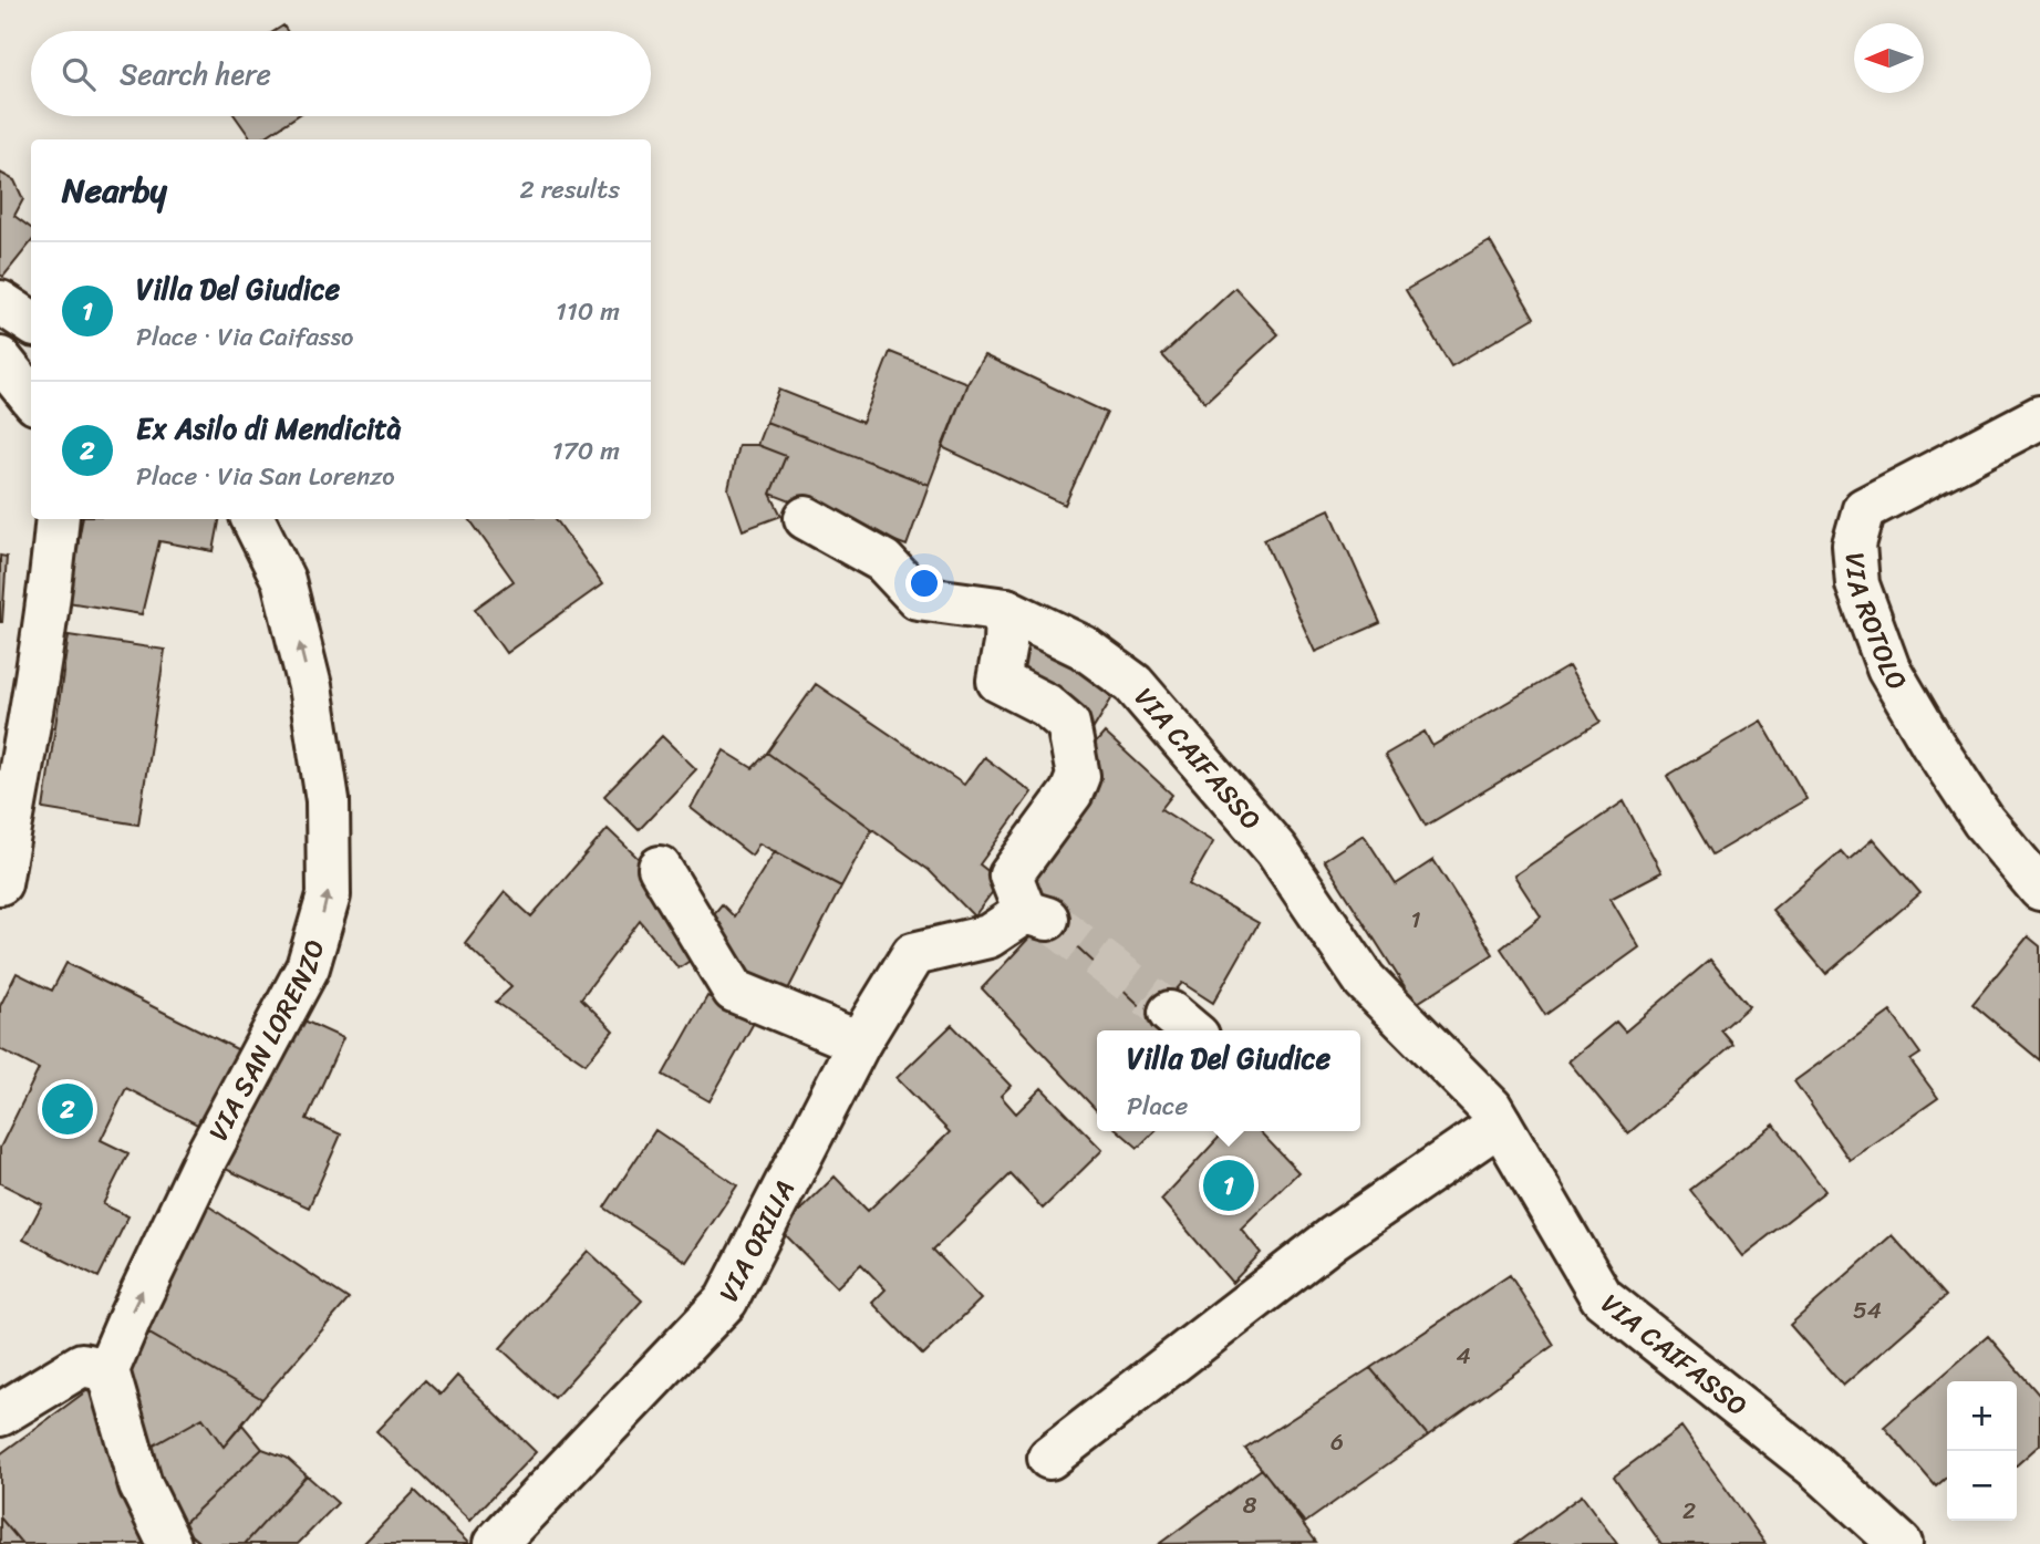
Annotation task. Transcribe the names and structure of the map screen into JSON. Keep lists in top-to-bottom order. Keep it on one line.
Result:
{"streets":{"street":["VIA ROTOLO","VIA CAIFASSO","VIA SAN LORENZO","VIA ORILIA"]},"crossings":[["VIA CAIFASSO","VIA ORILIA"]],"one_way":["VIA SAN LORENZO"],"house_numbers":["1","54","4","6","8","2"],"north":"left","page":{"search":"Search here","heading":["Nearby","2 results"],"list":[{"mark":"1","name":"Villa Del Giudice","note":"Place · Via Caifasso","value":"110 m"},{"mark":"2","name":"Ex Asilo di Mendicità","note":"Place · Via San Lorenzo","value":"170 m"}],"popup":["Villa Del Giudice","Place"],"pins":["2","1"],"map_buttons":["+","−"]}}
